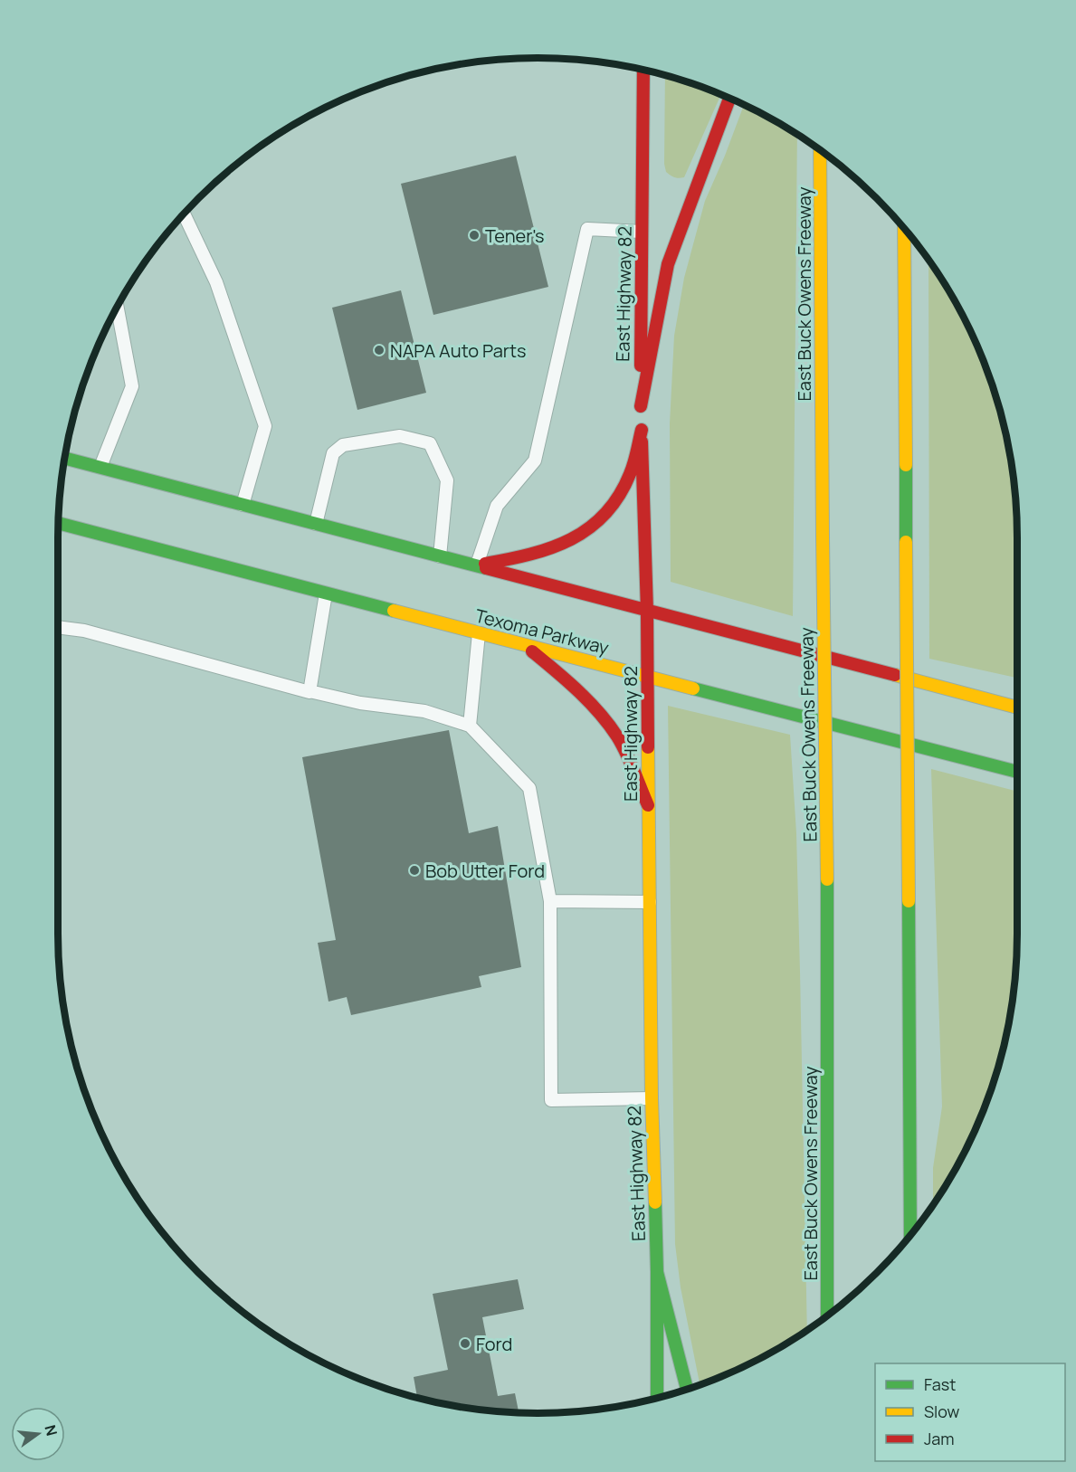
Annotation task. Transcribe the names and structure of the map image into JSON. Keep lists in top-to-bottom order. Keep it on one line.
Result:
{"streets":{"main road":["East Highway 82","East Buck Owens Freeway","Texoma Parkway"]},"crossings":[["East Highway 82","Texoma Parkway"]],"places":["Tener's","NAPA Auto Parts","Bob Utter Ford","Ford"],"legend":["Fast","Slow","Jam"],"north":"right"}
